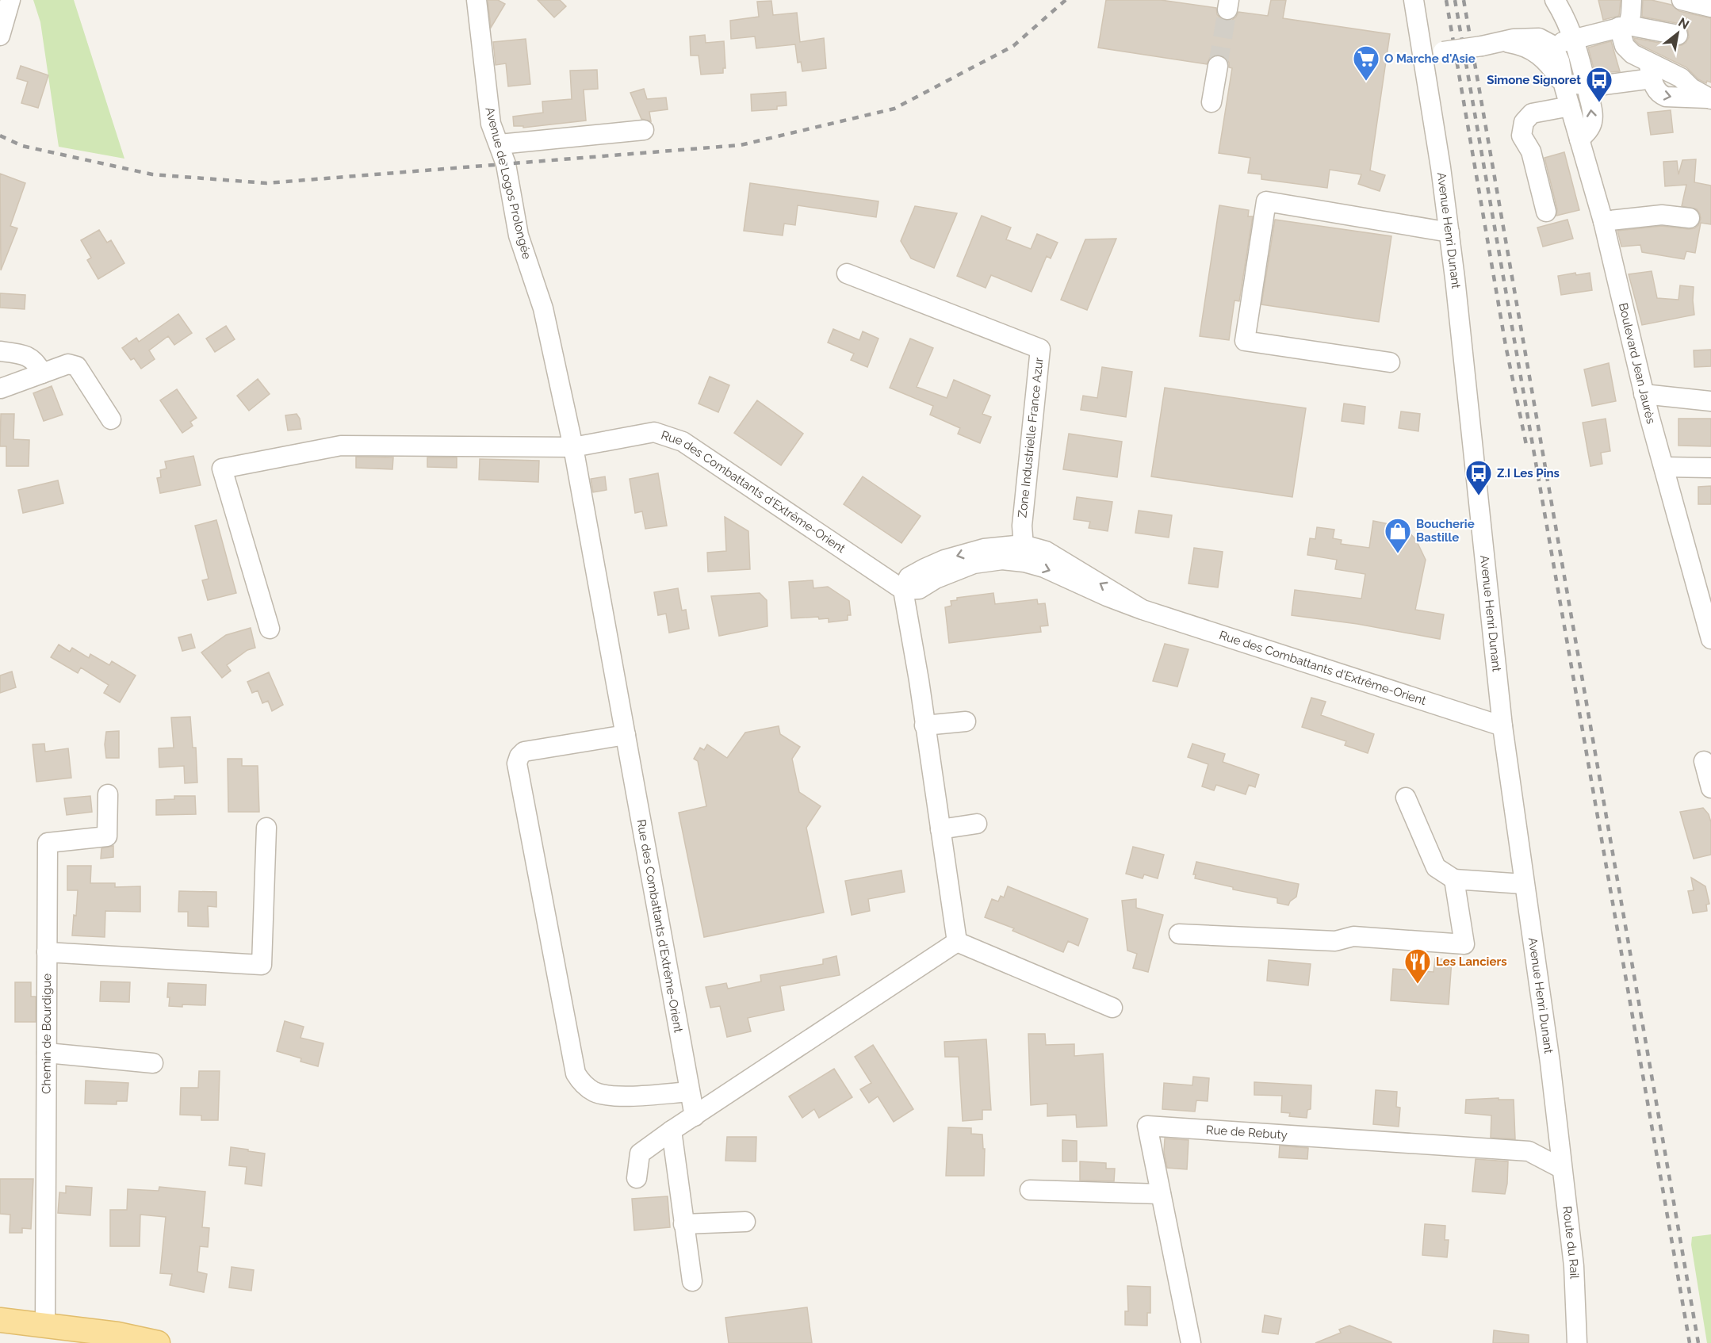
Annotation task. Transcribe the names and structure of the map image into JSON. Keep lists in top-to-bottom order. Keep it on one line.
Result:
{"streets":{"street":["Avenue de Logos Prolongée","Avenue Henri Dunant","Boulevard Jean Jaurès","Zone Industrielle France Azur","Rue des Combattants d'Extrême-Orient","Chemin de Bourdigue","Rue de Rebuty","Route du Rail"]},"crossings":[["Avenue de Logos Prolongée","Rue des Combattants d'Extrême-Orient"],["Avenue Henri Dunant","Rue des Combattants d'Extrême-Orient"],["Avenue Henri Dunant","Route du Rail"],["Zone Industrielle France Azur","Rue des Combattants d'Extrême-Orient"],["Rue de Rebuty","Route du Rail"]],"places":{"supermarket":["O Marche d'Asie"],"bus stop":["Simone Signoret","Z.I Les Pins"],"shop":["Boucherie Bastille"],"restaurant":["Les Lanciers"]},"north":"top right"}
